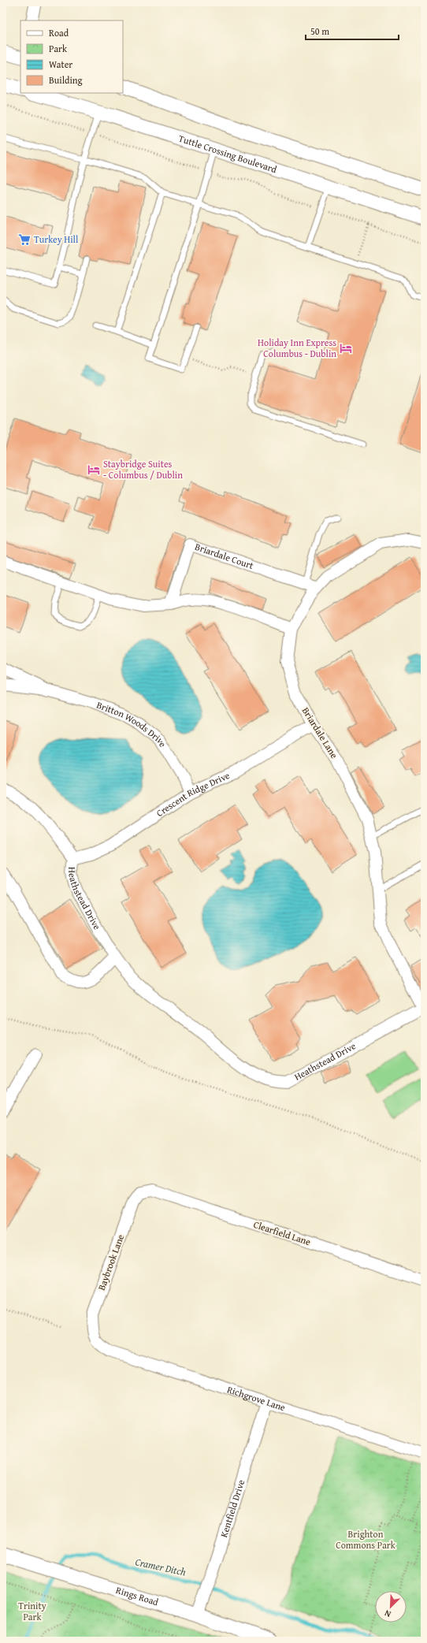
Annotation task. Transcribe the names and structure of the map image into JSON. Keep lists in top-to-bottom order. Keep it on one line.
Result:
{"streets":{"street":["Tuttle Crossing Boulevard","Briardale Court","Britton Woods Drive","Briardale Lane","Crescent Ridge Drive","Heathstead Drive","Clearfield Lane","Baybrook Lane","Richgrove Lane","Kentfield Drive","Rings Road"]},"crossings":[["Briardale Court","Briardale Lane"],["Britton Woods Drive","Crescent Ridge Drive"],["Briardale Lane","Crescent Ridge Drive"],["Briardale Lane","Heathstead Drive"],["Crescent Ridge Drive","Heathstead Drive"],["Clearfield Lane","Baybrook Lane"],["Baybrook Lane","Richgrove Lane"],["Richgrove Lane","Kentfield Drive"],["Kentfield Drive","Rings Road"]],"water":["Cramer Ditch"],"parks":["Brighton Commons Park","Trinity Park"],"places":{"supermarket":["Turkey Hill"],"hotel":["Holiday Inn Express Columbus - Dublin","Staybridge Suites - Columbus / Dublin"]},"legend":["Road","Park","Water","Building"],"scale_bar":"50 m","north":"bottom left"}
